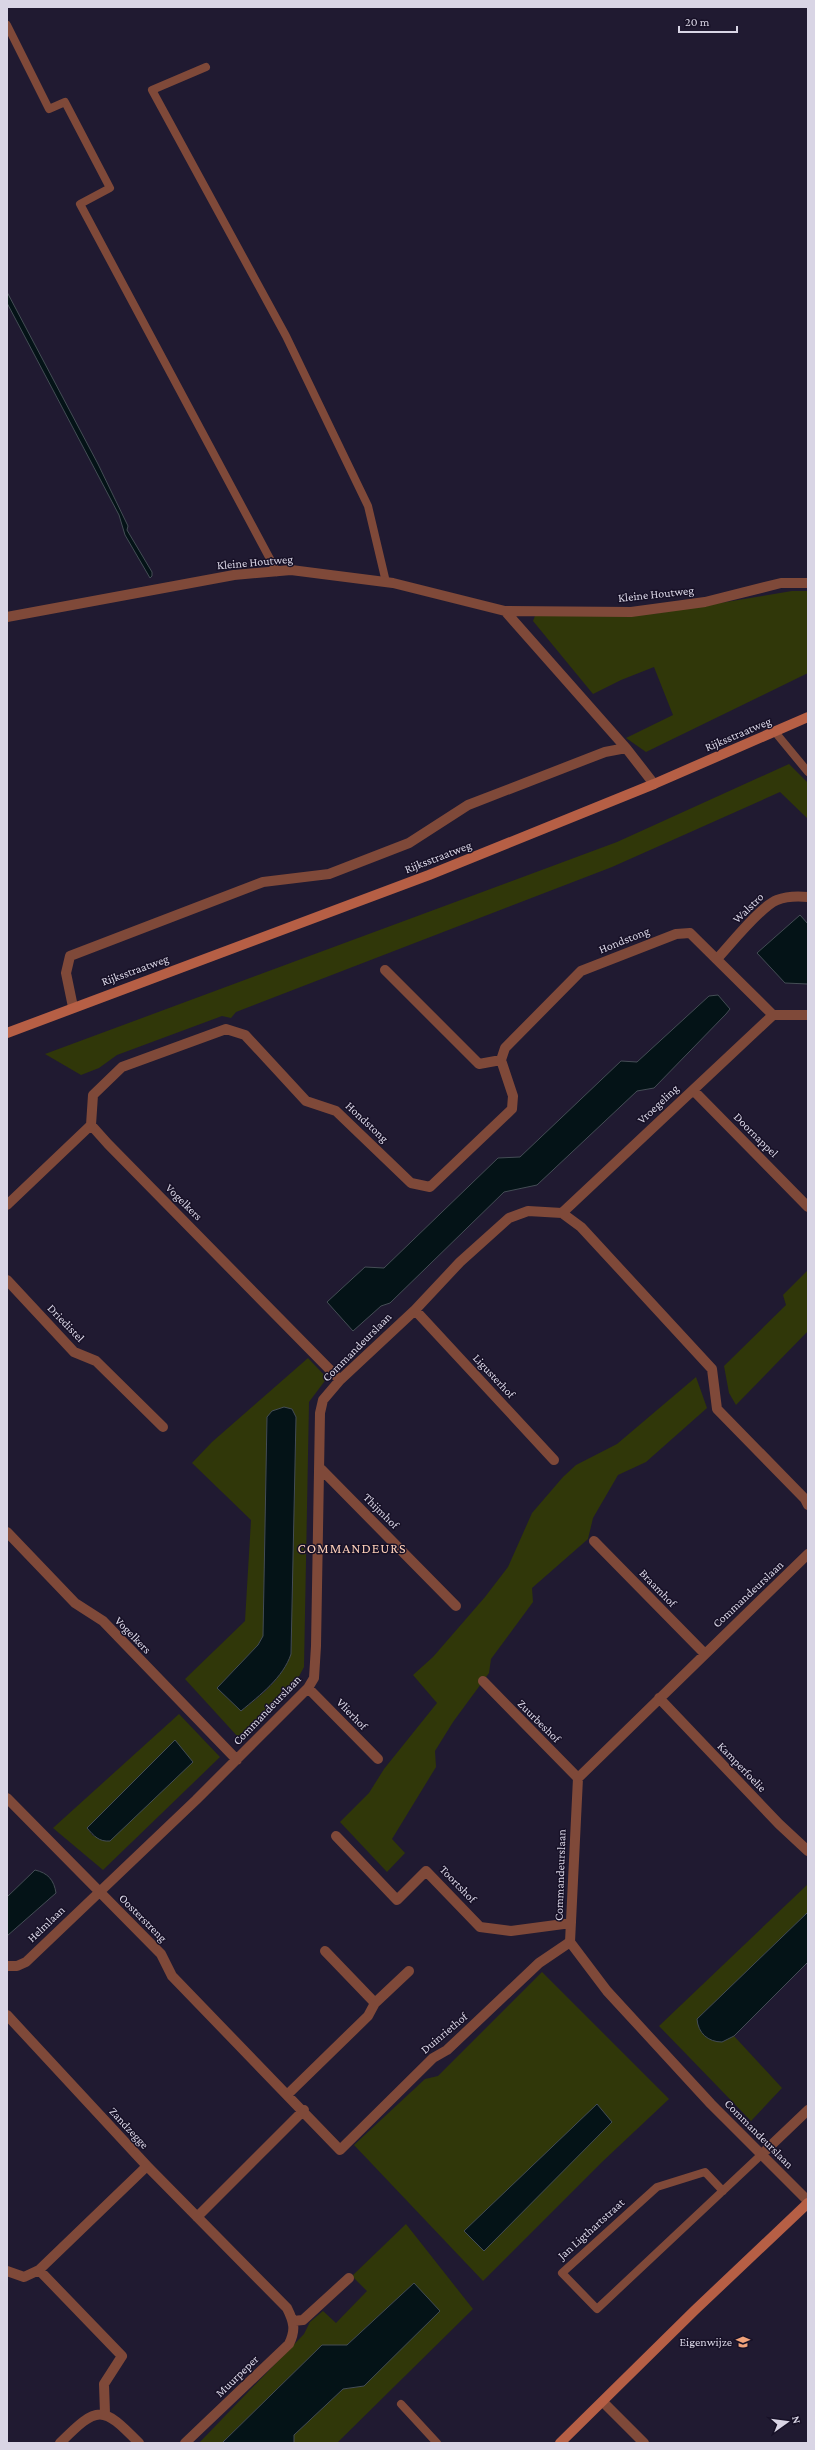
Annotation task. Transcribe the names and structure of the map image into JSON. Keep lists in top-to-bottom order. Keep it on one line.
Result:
{"streets":{"main road":["Rijksstraatweg"],"street":["Kleine Houtweg","Walstro","Hondstong","Vroegeling","Doornappel","Vogelkers","Driedistel","Commandeurslaan","Ligusterhof","Thijmhof","Braamhof","Vlierhof","Zuurbeshof","Kamperfoelie","Toortshof","Oosterstreng","Helmlaan","Duinriethof","Zandzegge","Muurpeper"],"lane":["Jan Ligthartstraat"]},"crossings":[["Walstro","Hondstong"],["Hondstong","Vogelkers"],["Vroegeling","Doornappel"],["Vroegeling","Commandeurslaan"],["Vogelkers","Commandeurslaan"],["Commandeurslaan","Ligusterhof"],["Commandeurslaan","Thijmhof"],["Commandeurslaan","Braamhof"],["Commandeurslaan","Vlierhof"],["Commandeurslaan","Zuurbeshof"],["Commandeurslaan","Kamperfoelie"],["Commandeurslaan","Toortshof"],["Commandeurslaan","Oosterstreng"],["Commandeurslaan","Helmlaan"],["Commandeurslaan","Duinriethof"],["Commandeurslaan","Jan Ligthartstraat"],["Oosterstreng","Helmlaan"],["Oosterstreng","Duinriethof"]],"districts":["COMMANDEURS"],"places":{"school or university":["Eigenwijze"]},"scale_bar":"20 m","north":"right"}
